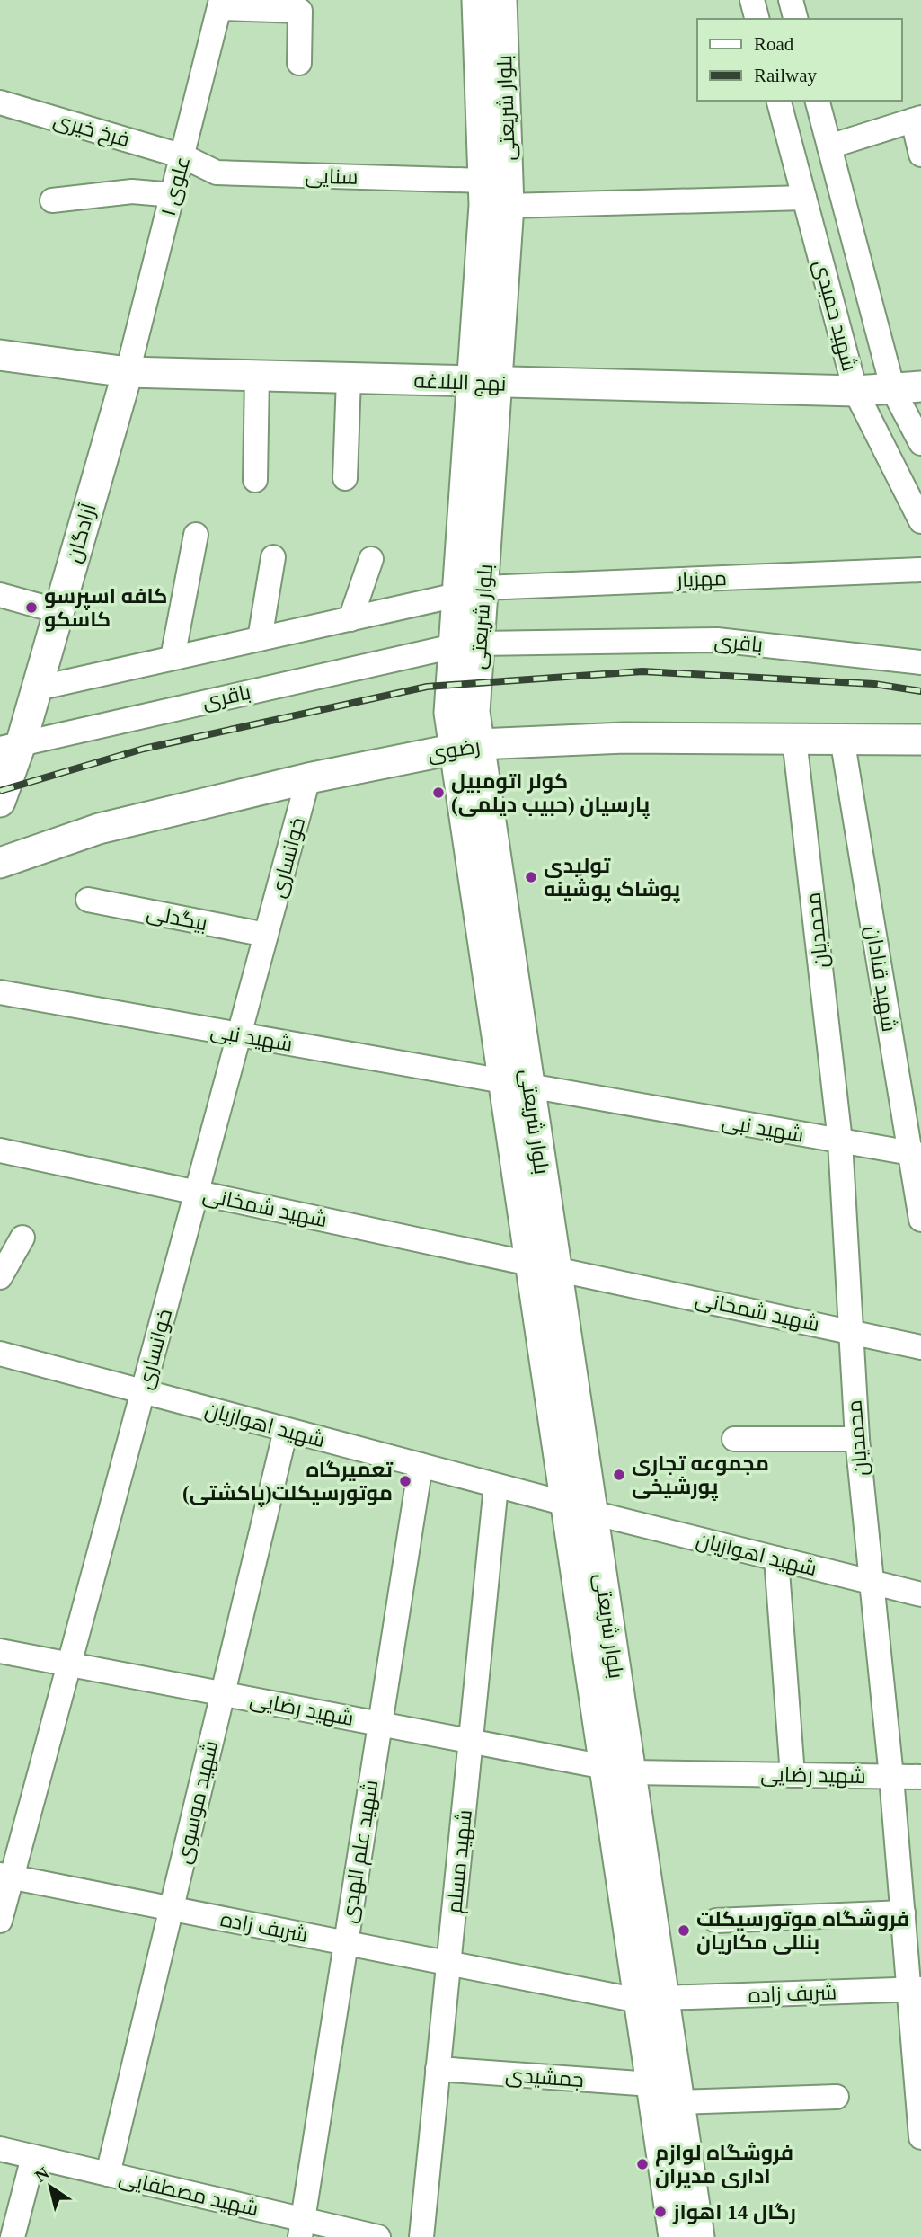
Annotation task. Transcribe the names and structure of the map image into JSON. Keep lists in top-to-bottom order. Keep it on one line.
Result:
{"streets":{"main road":["بلوار شریعتی","نهج البلاغه","آزادگان","رضوی"],"street":["فرخ خیری","سنایی","علوی ۱","شهید حمیدی","مهزیار","باقری","خوانساری","بیگدلی","محمدیان","شهید قنادان","شهید نبی","شهید شمخانی","شهید اهوازیان","شهید رضایی","شهید موسوی","شهید علم الهدی","شهید مسلم","شریف زاده","جمشیدی","شهید مصطفایی"]},"crossings":[["بلوار شریعتی","سنایی"],["بلوار شریعتی","نهج البلاغه"],["بلوار شریعتی","مهزیار"],["بلوار شریعتی","باقری"],["بلوار شریعتی","رضوی"],["بلوار شریعتی","شهید نبی"],["بلوار شریعتی","شهید شمخانی"],["بلوار شریعتی","شهید اهوازیان"],["بلوار شریعتی","شهید رضایی"],["بلوار شریعتی","شریف زاده"],["بلوار شریعتی","جمشیدی"],["فرخ خیری","سنایی"],["فرخ خیری","علوی ۱"],["سنایی","علوی ۱"],["علوی ۱","نهج البلاغه"],["علوی ۱","آزادگان"],["شهید حمیدی","نهج البلاغه"],["نهج البلاغه","آزادگان"],["آزادگان","باقری"],["رضوی","خوانساری"],["رضوی","محمدیان"],["رضوی","شهید قنادان"],["خوانساری","بیگدلی"],["خوانساری","شهید نبی"],["خوانساری","شهید شمخانی"],["خوانساری","شهید اهوازیان"],["خوانساری","شهید رضایی"],["خوانساری","شریف زاده"],["محمدیان","شهید نبی"],["محمدیان","شهید شمخانی"],["محمدیان","شهید اهوازیان"],["محمدیان","شهید رضایی"],["محمدیان","شریف زاده"],["شهید قنادان","شهید نبی"],["شهید اهوازیان","شهید موسوی"],["شهید اهوازیان","شهید علم الهدی"],["شهید اهوازیان","شهید مسلم"],["شهید رضایی","شهید موسوی"],["شهید رضایی","شهید علم الهدی"],["شهید رضایی","شهید مسلم"],["شهید موسوی","شریف زاده"],["شهید موسوی","شهید مصطفایی"],["شهید علم الهدی","شریف زاده"],["شهید علم الهدی","شهید مصطفایی"],["شهید مسلم","شریف زاده"],["شهید مسلم","جمشیدی"]],"places":["کافه اسپرسو کاسکو","کولر اتومبیل پارسیان (حبیب دیلمی)","تولیدی پوشاک پوشینه","مجموعه تجاری پورشیخی","تعمیرگاه موتورسیکلت(پاکشتی)","فروشگاه موتورسیکلت بنللی مکاریان","فروشگاه لوازم اداری مدیران","رگال 14 اهواز"],"legend":["Road","Railway"],"north":"top left"}
